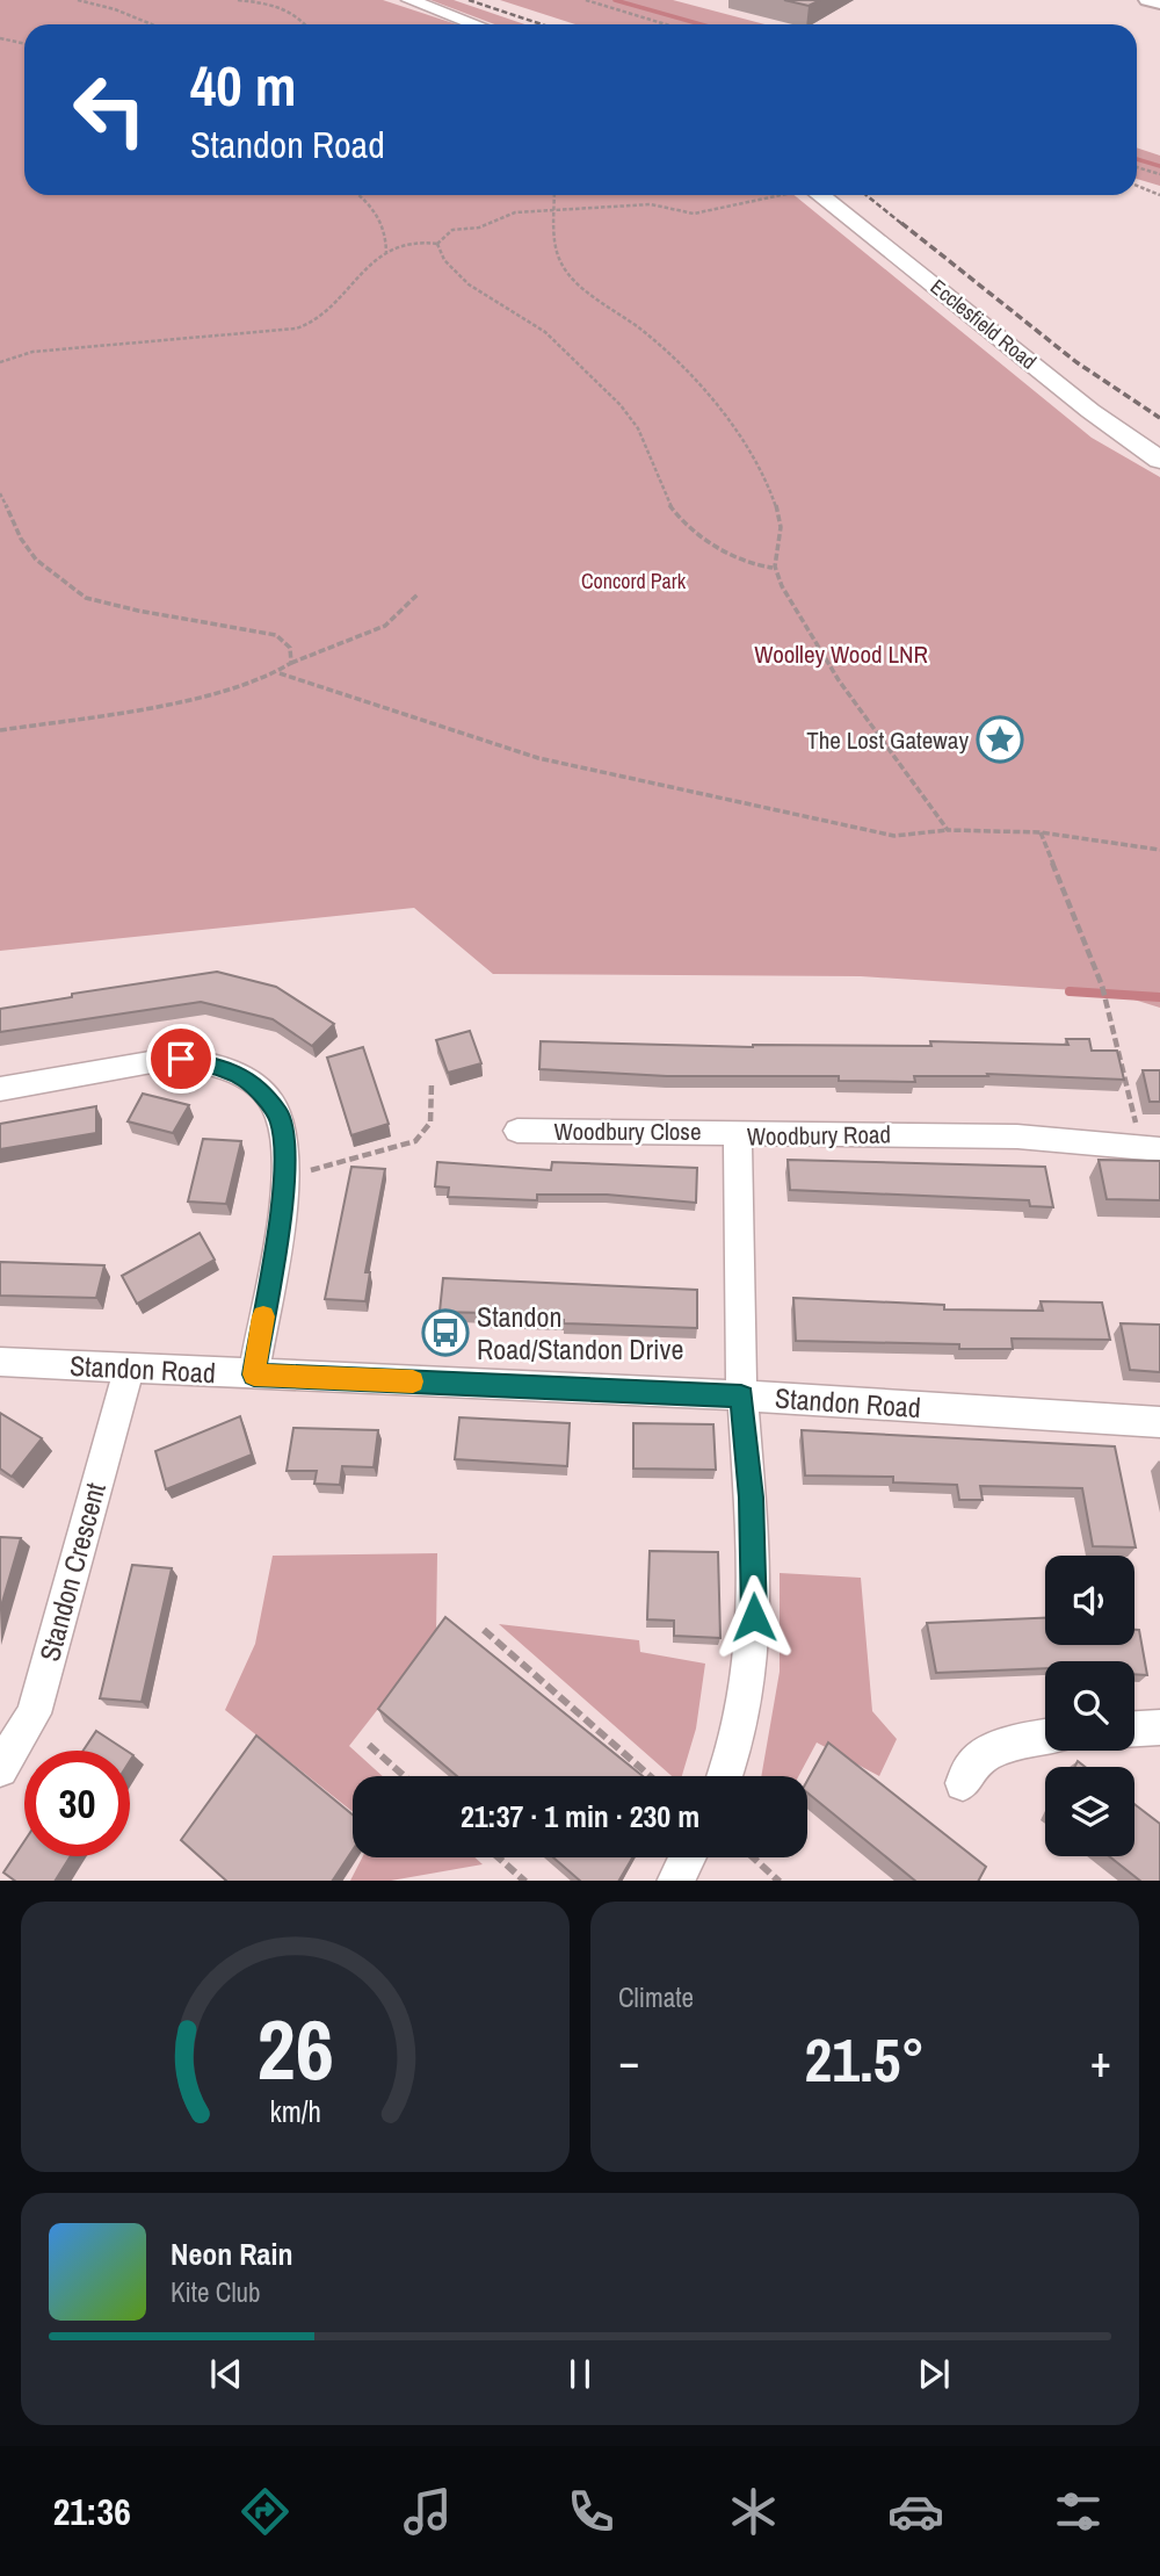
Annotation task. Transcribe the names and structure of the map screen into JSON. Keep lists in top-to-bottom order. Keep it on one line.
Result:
{"streets":{"main road":["Ecclesfield Road"],"street":["Woodbury Close","Woodbury Road","Standon Road","Standon Crescent"]},"crossings":[["Woodbury Close","Woodbury Road"],["Woodbury Road","Standon Road"],["Standon Road","Standon Crescent"]],"parks":["Concord Park","Woolley Wood LNR"],"places":{"place":["The Lost Gateway"],"bus stop":["Standon Road/Standon Drive"]},"page":{"turn":["40 m","Standon Road"],"limit":"30","trip":"21:37 · 1 min · 230 m","tile":"Climate","heat":["−","21.5°","+"],"song":["Neon Rain","Kite Club"],"tabs":"21:36","gauge":["26","km/h"]}}
